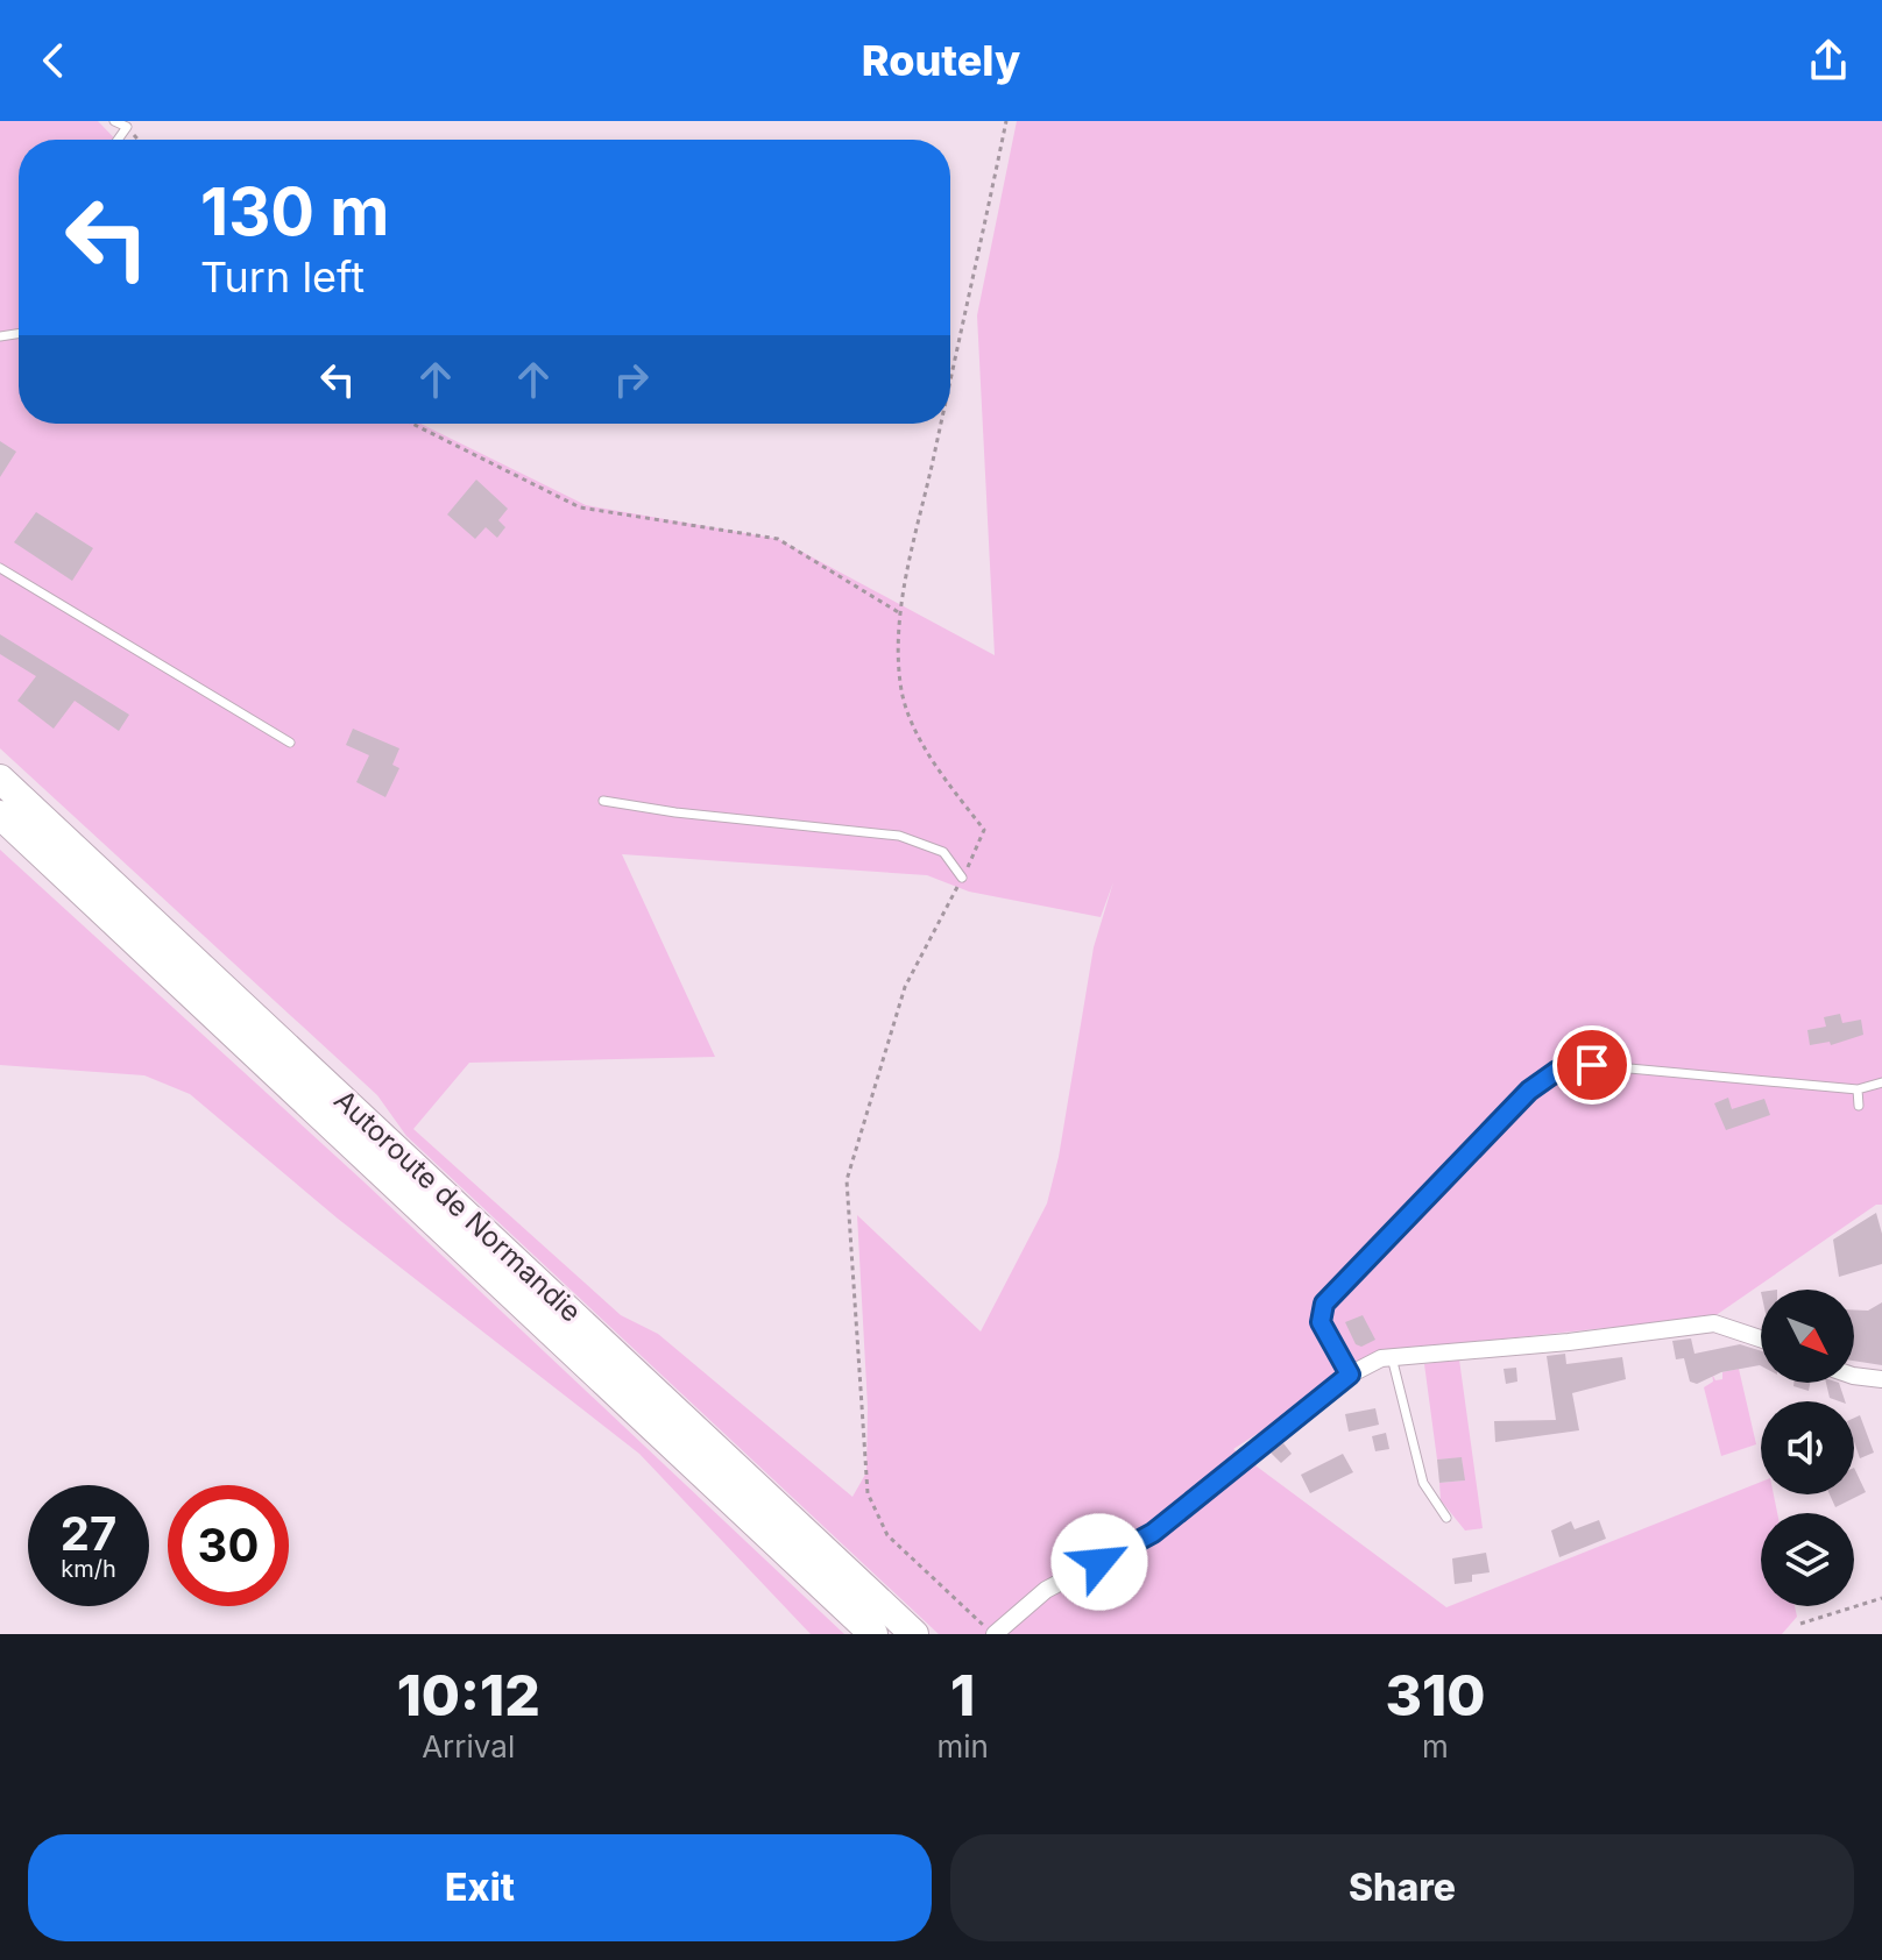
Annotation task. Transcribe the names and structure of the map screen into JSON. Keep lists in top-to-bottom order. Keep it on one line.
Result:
{"streets":{"highway":["Autoroute de Normandie"]},"north":"bottom right","page":{"header":"Routely","turn":["130 m","Turn left"],"speed":"27 km/h","limit":"30","eta":["10:12","Arrival","1","min","310","m"],"buttons":["Exit","Share"]}}
